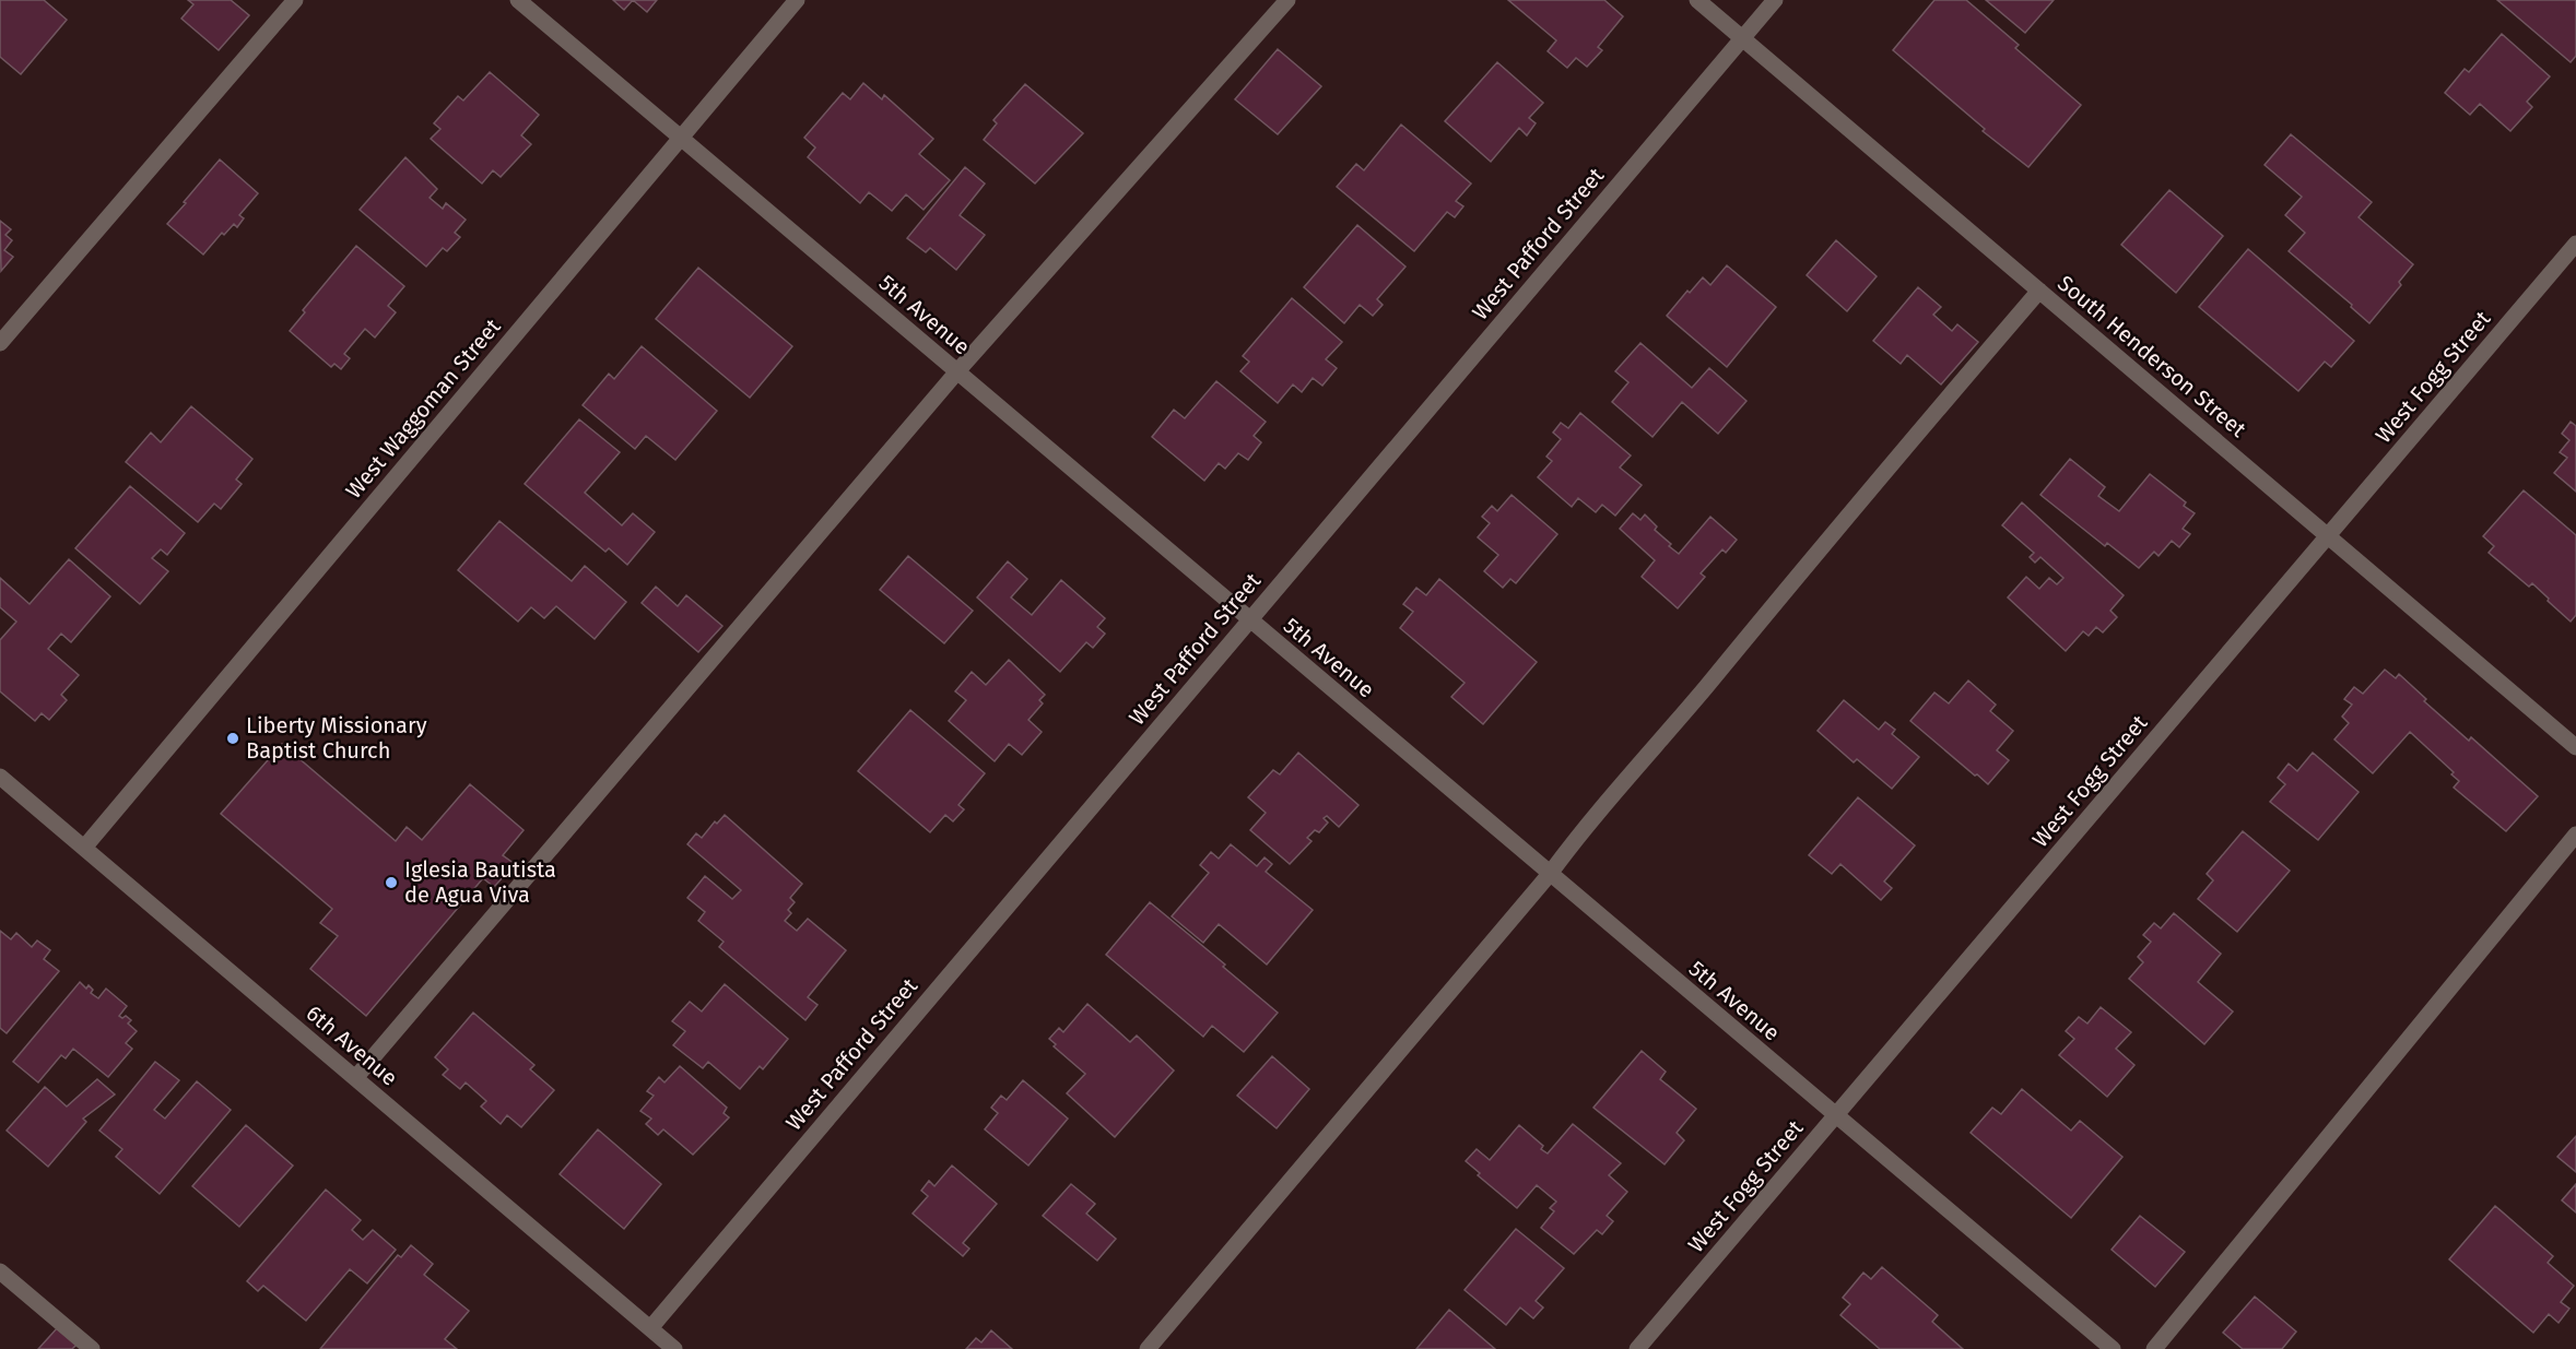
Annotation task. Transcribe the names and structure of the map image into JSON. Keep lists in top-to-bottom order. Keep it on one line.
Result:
{"streets":{"street":["West Pafford Street","5th Avenue","South Henderson Street","West Fogg Street","West Waggoman Street","6th Avenue"]},"crossings":[["West Pafford Street","5th Avenue"],["West Pafford Street","South Henderson Street"],["West Pafford Street","6th Avenue"],["5th Avenue","West Fogg Street"],["5th Avenue","West Waggoman Street"],["South Henderson Street","West Fogg Street"],["West Waggoman Street","6th Avenue"]],"places":["Liberty Missionary Baptist Church","Iglesia Bautista de Agua Viva"]}
